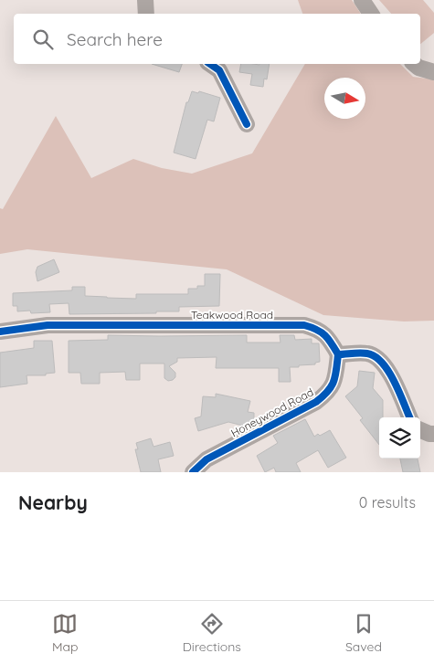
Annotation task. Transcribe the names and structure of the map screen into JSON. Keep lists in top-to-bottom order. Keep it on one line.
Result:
{"streets":{"street":["Teakwood Road","Honeywood Road"]},"crossings":[["Teakwood Road","Honeywood Road"]],"north":"right","page":{"search":"Search here","heading":["Nearby","0 results"],"nav":["Map","Directions","Saved"]}}
